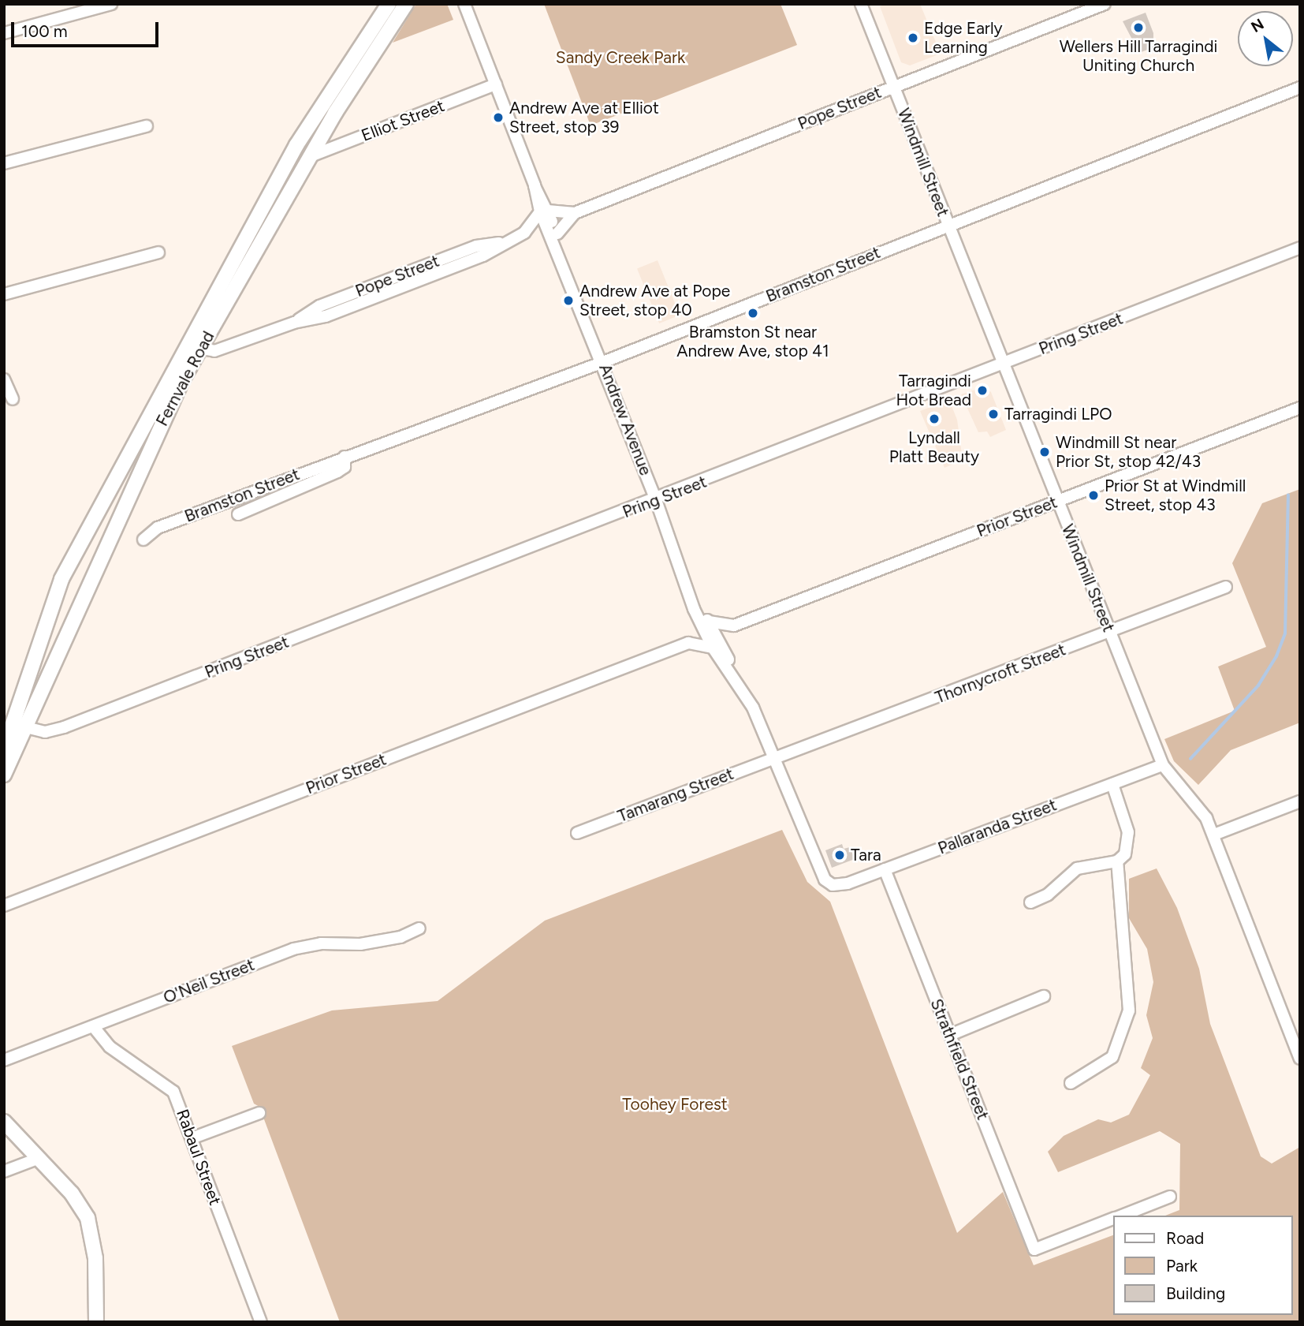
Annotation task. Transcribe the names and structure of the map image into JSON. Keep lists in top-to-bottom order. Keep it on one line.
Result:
{"streets":{"street":["Pope Street","Elliot Street","Windmill Street","Bramston Street","Pring Street","Fernvale Road","Andrew Avenue","Prior Street","Thornycroft Street","Tamarang Street","Pallaranda Street","O'Neil Street","Strathfield Street","Rabaul Street"]},"crossings":[["Pope Street","Windmill Street"],["Pope Street","Fernvale Road"],["Pope Street","Andrew Avenue"],["Elliot Street","Fernvale Road"],["Elliot Street","Andrew Avenue"],["Windmill Street","Bramston Street"],["Windmill Street","Pring Street"],["Windmill Street","Prior Street"],["Windmill Street","Thornycroft Street"],["Windmill Street","Pallaranda Street"],["Bramston Street","Andrew Avenue"],["Pring Street","Fernvale Road"],["Pring Street","Andrew Avenue"],["Andrew Avenue","Prior Street"],["Andrew Avenue","Thornycroft Street"],["Andrew Avenue","Tamarang Street"],["Andrew Avenue","Pallaranda Street"],["Thornycroft Street","Tamarang Street"],["Pallaranda Street","Strathfield Street"],["O'Neil Street","Rabaul Street"]],"parks":["Sandy Creek Park","Toohey Forest"],"places":["Wellers Hill Tarragindi Uniting Church","Edge Early Learning","Andrew Ave at Elliot Street, stop 39","Andrew Ave at Pope Street, stop 40","Bramston St near Andrew Ave, stop 41","Tarragindi Hot Bread","Tarragindi LPO","Lyndall Platt Beauty","Windmill St near Prior St, stop 42/43","Prior St at Windmill Street, stop 43","Tara"],"legend":["Road","Park","Building"],"scale_bar":"100 m","north":"top left"}
